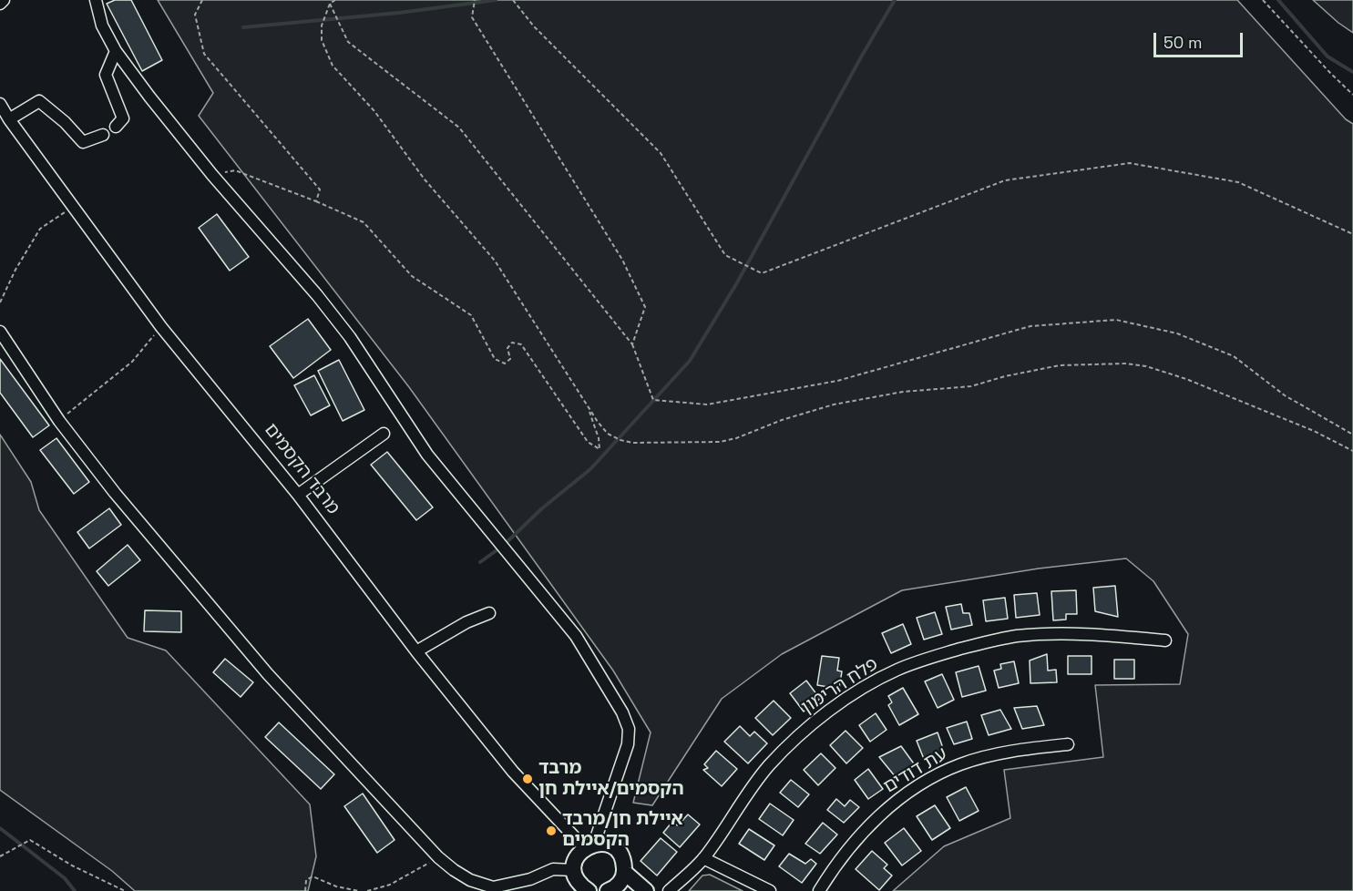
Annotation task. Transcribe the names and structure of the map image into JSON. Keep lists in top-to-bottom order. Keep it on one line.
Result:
{"streets":{"street":["מרבד הקסמים","פלח הרימון","עת דודים"]},"places":["מרבד הקסמים/איילת חן","איילת חן/מרבד הקסמים"],"scale_bar":"50 m"}
